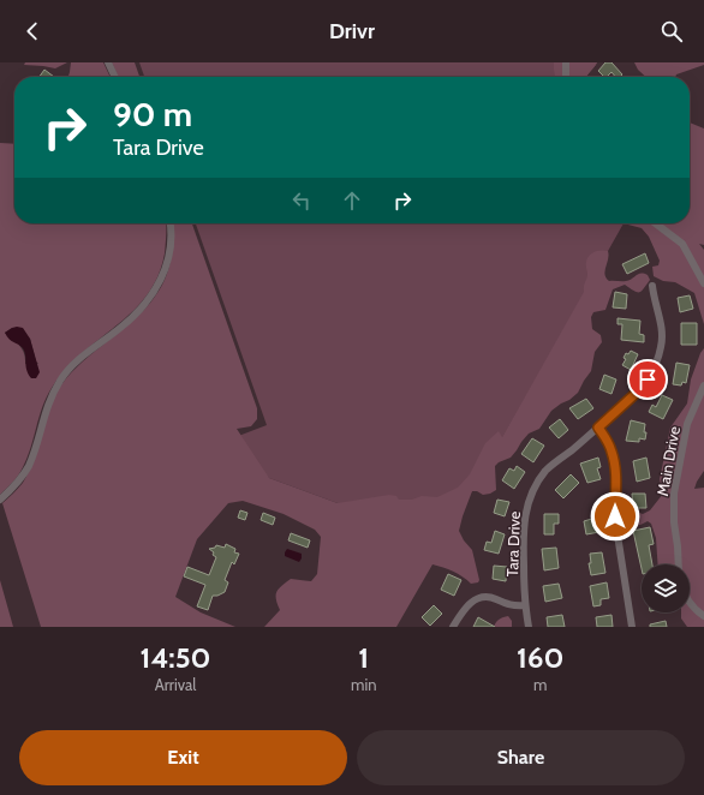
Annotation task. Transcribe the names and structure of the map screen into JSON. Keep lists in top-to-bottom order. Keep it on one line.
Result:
{"streets":{"street":["Main Drive","Tara Drive"]},"page":{"header":"Drivr","turn":["90 m","Tara Drive"],"eta":["14:50","Arrival","1","min","160","m"],"buttons":["Exit","Share"]}}
